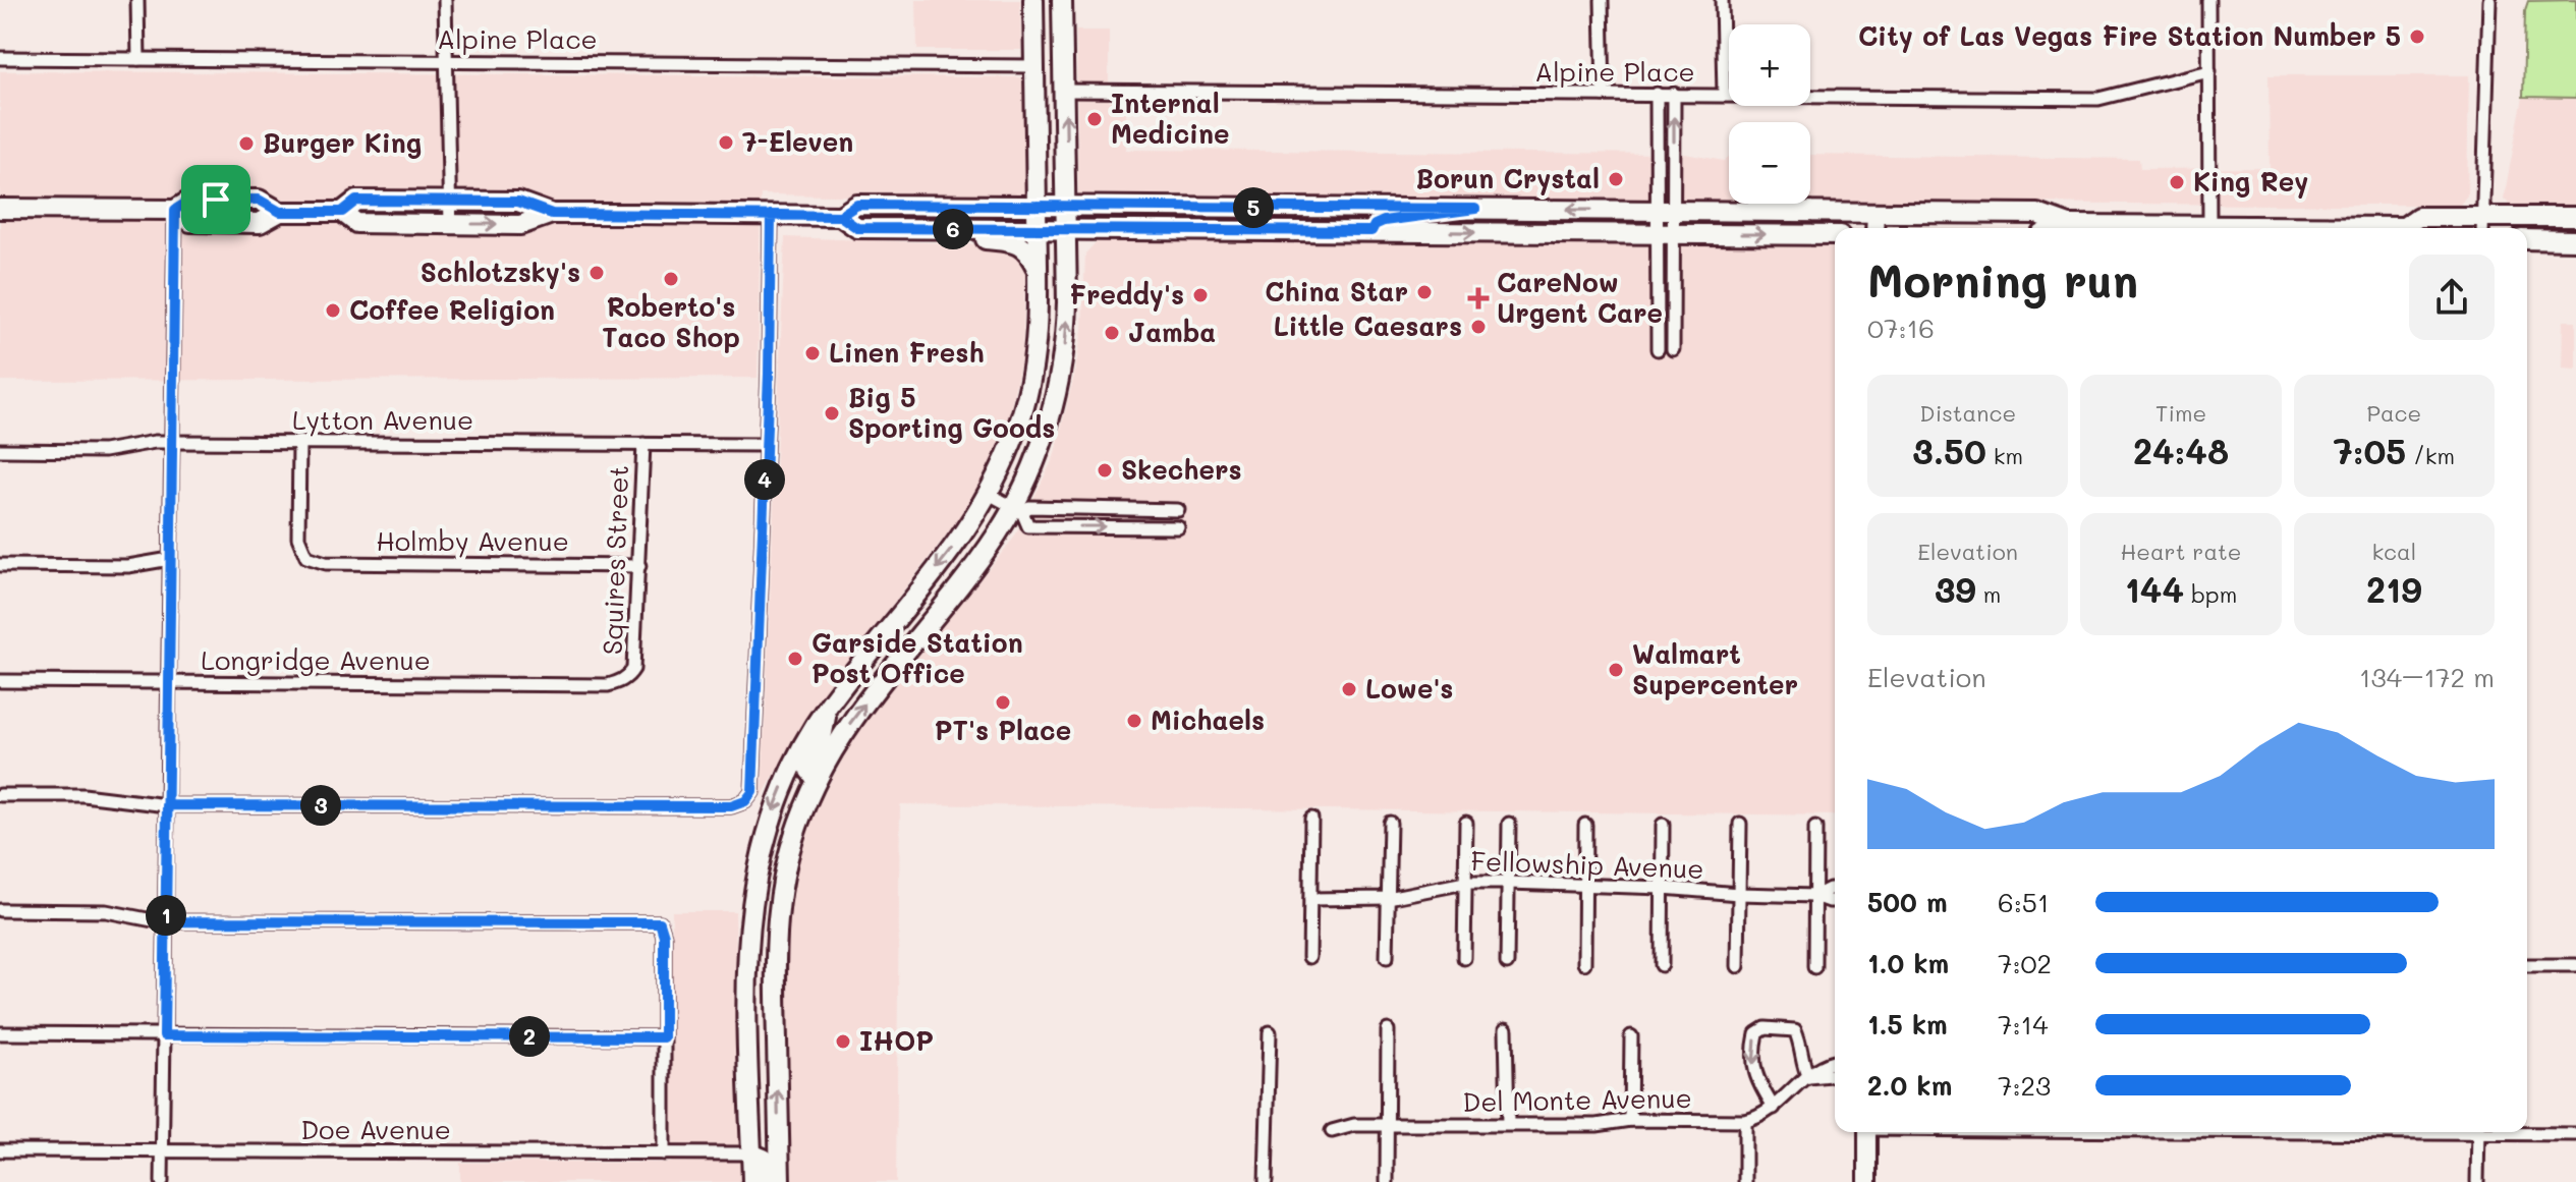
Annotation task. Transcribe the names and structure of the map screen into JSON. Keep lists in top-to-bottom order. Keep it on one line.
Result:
{"streets":{"street":["Alpine Place","Lytton Avenue","Holmby Avenue","Squires Street","Longridge Avenue","Fellowship Avenue","Del Monte Avenue","Doe Avenue"]},"crossings":[["Lytton Avenue","Holmby Avenue"],["Lytton Avenue","Squires Street"],["Holmby Avenue","Squires Street"],["Squires Street","Longridge Avenue"]],"places":{"other":["City of Las Vegas Fire Station Number 5","Internal Medicine","7-Eleven","Burger King","Borun Crystal","King Rey","Schlotzsky's","Roberto's Taco Shop","China Star","Freddy's","Coffee Religion","Little Caesars","Jamba","Linen Fresh","Big 5 Sporting Goods","Skechers","Garside Station Post Office","Walmart Supercenter","Lowe's","PT's Place","Michaels","IHOP"],"health":["CareNow Urgent Care"]},"page":{"map_buttons":["+","−"],"pins":["5","6","4","3","1","2"],"heading":["Morning run","07:16"],"stats":[["Distance","3.50 km"],["Time","24:48"],["Pace","7:05 /km"],["Elevation","39 m"],["Heart rate","144 bpm"],["kcal","219"]],"chart":["Elevation","134–172 m"],"list":[{"name":"500 m","note":"6:51"},{"name":"1.0 km","note":"7:02"},{"name":"1.5 km","note":"7:14"},{"name":"2.0 km","note":"7:23"}]}}
